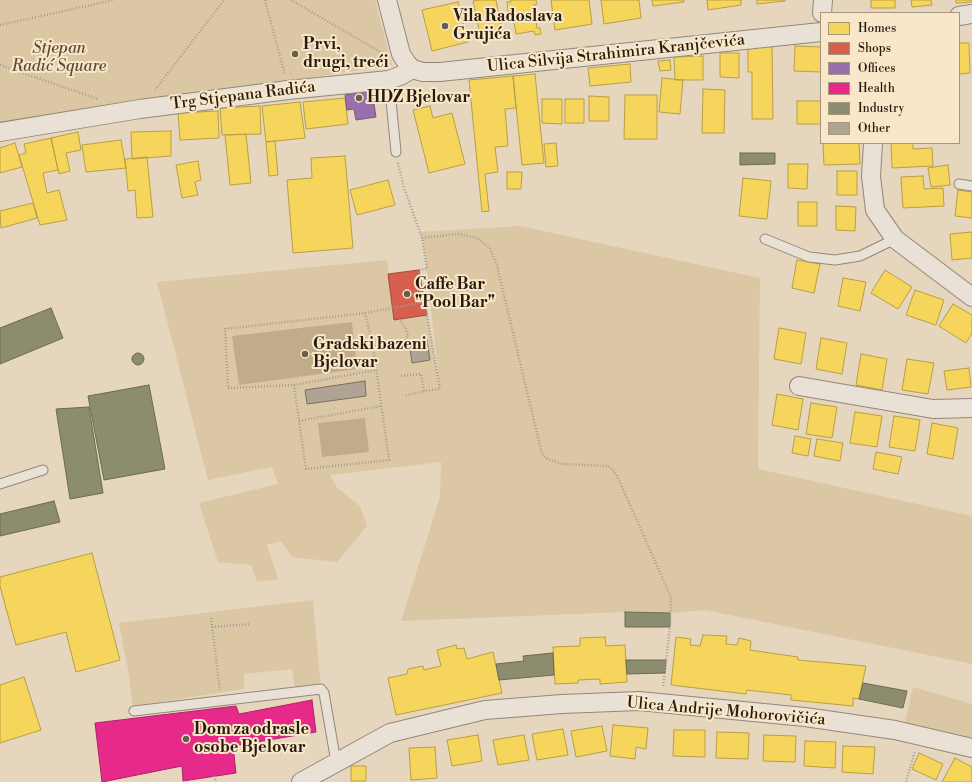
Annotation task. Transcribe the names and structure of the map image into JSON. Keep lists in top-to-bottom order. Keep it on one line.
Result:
{"streets":{"street":["Ulica Silvija Strahimira Kranjčevića","Trg Stjepana Radića","Ulica Andrije Mohorovičića"]},"crossings":[["Ulica Silvija Strahimira Kranjčevića","Trg Stjepana Radića"]],"parks":["Stjepan Radić Square"],"places":["Vila Radoslava Grujića","Prvi, drugi, treći","HDZ Bjelovar","Caffe Bar \"Pool Bar\"","Gradski bazeni Bjelovar","Dom za odrasle osobe Bjelovar"],"legend":["Homes","Shops","Offices","Health","Industry","Other"]}
